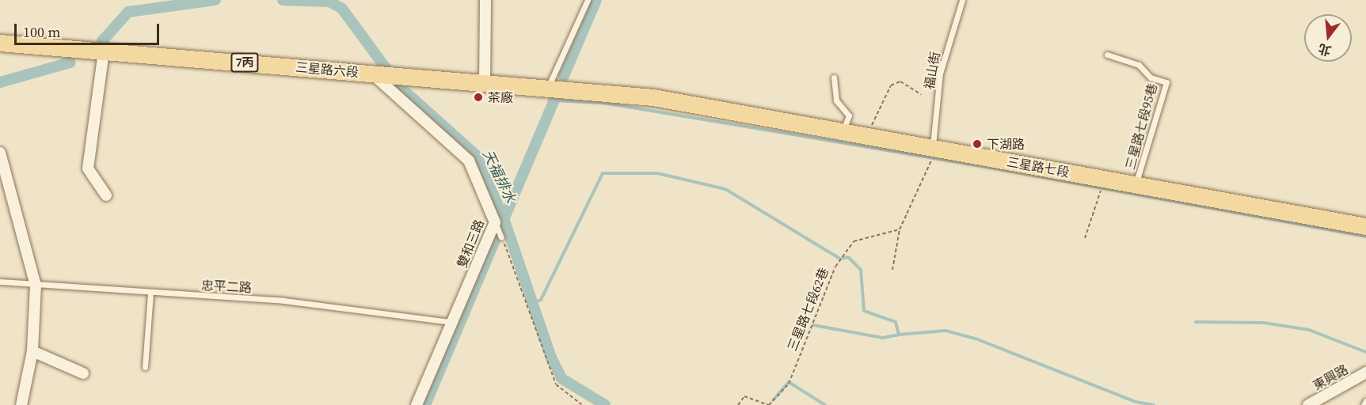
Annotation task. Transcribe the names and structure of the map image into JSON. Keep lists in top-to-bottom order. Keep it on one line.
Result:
{"streets":{"main road":["7丙","三星路六段","三星路七段"],"street":["雙和三路","東興路"],"lane":["福山街","三星路七段95巷","忠平二路"],"path":["三星路七段62巷"]},"crossings":[["三星路六段","三星路七段"],["三星路六段","雙和三路"],["福山街","三星路七段"],["三星路七段95巷","三星路七段"],["雙和三路","忠平二路"]],"water":["天福排水"],"places":["茶廠","下湖路"],"scale_bar":"100 m","north":"bottom"}
